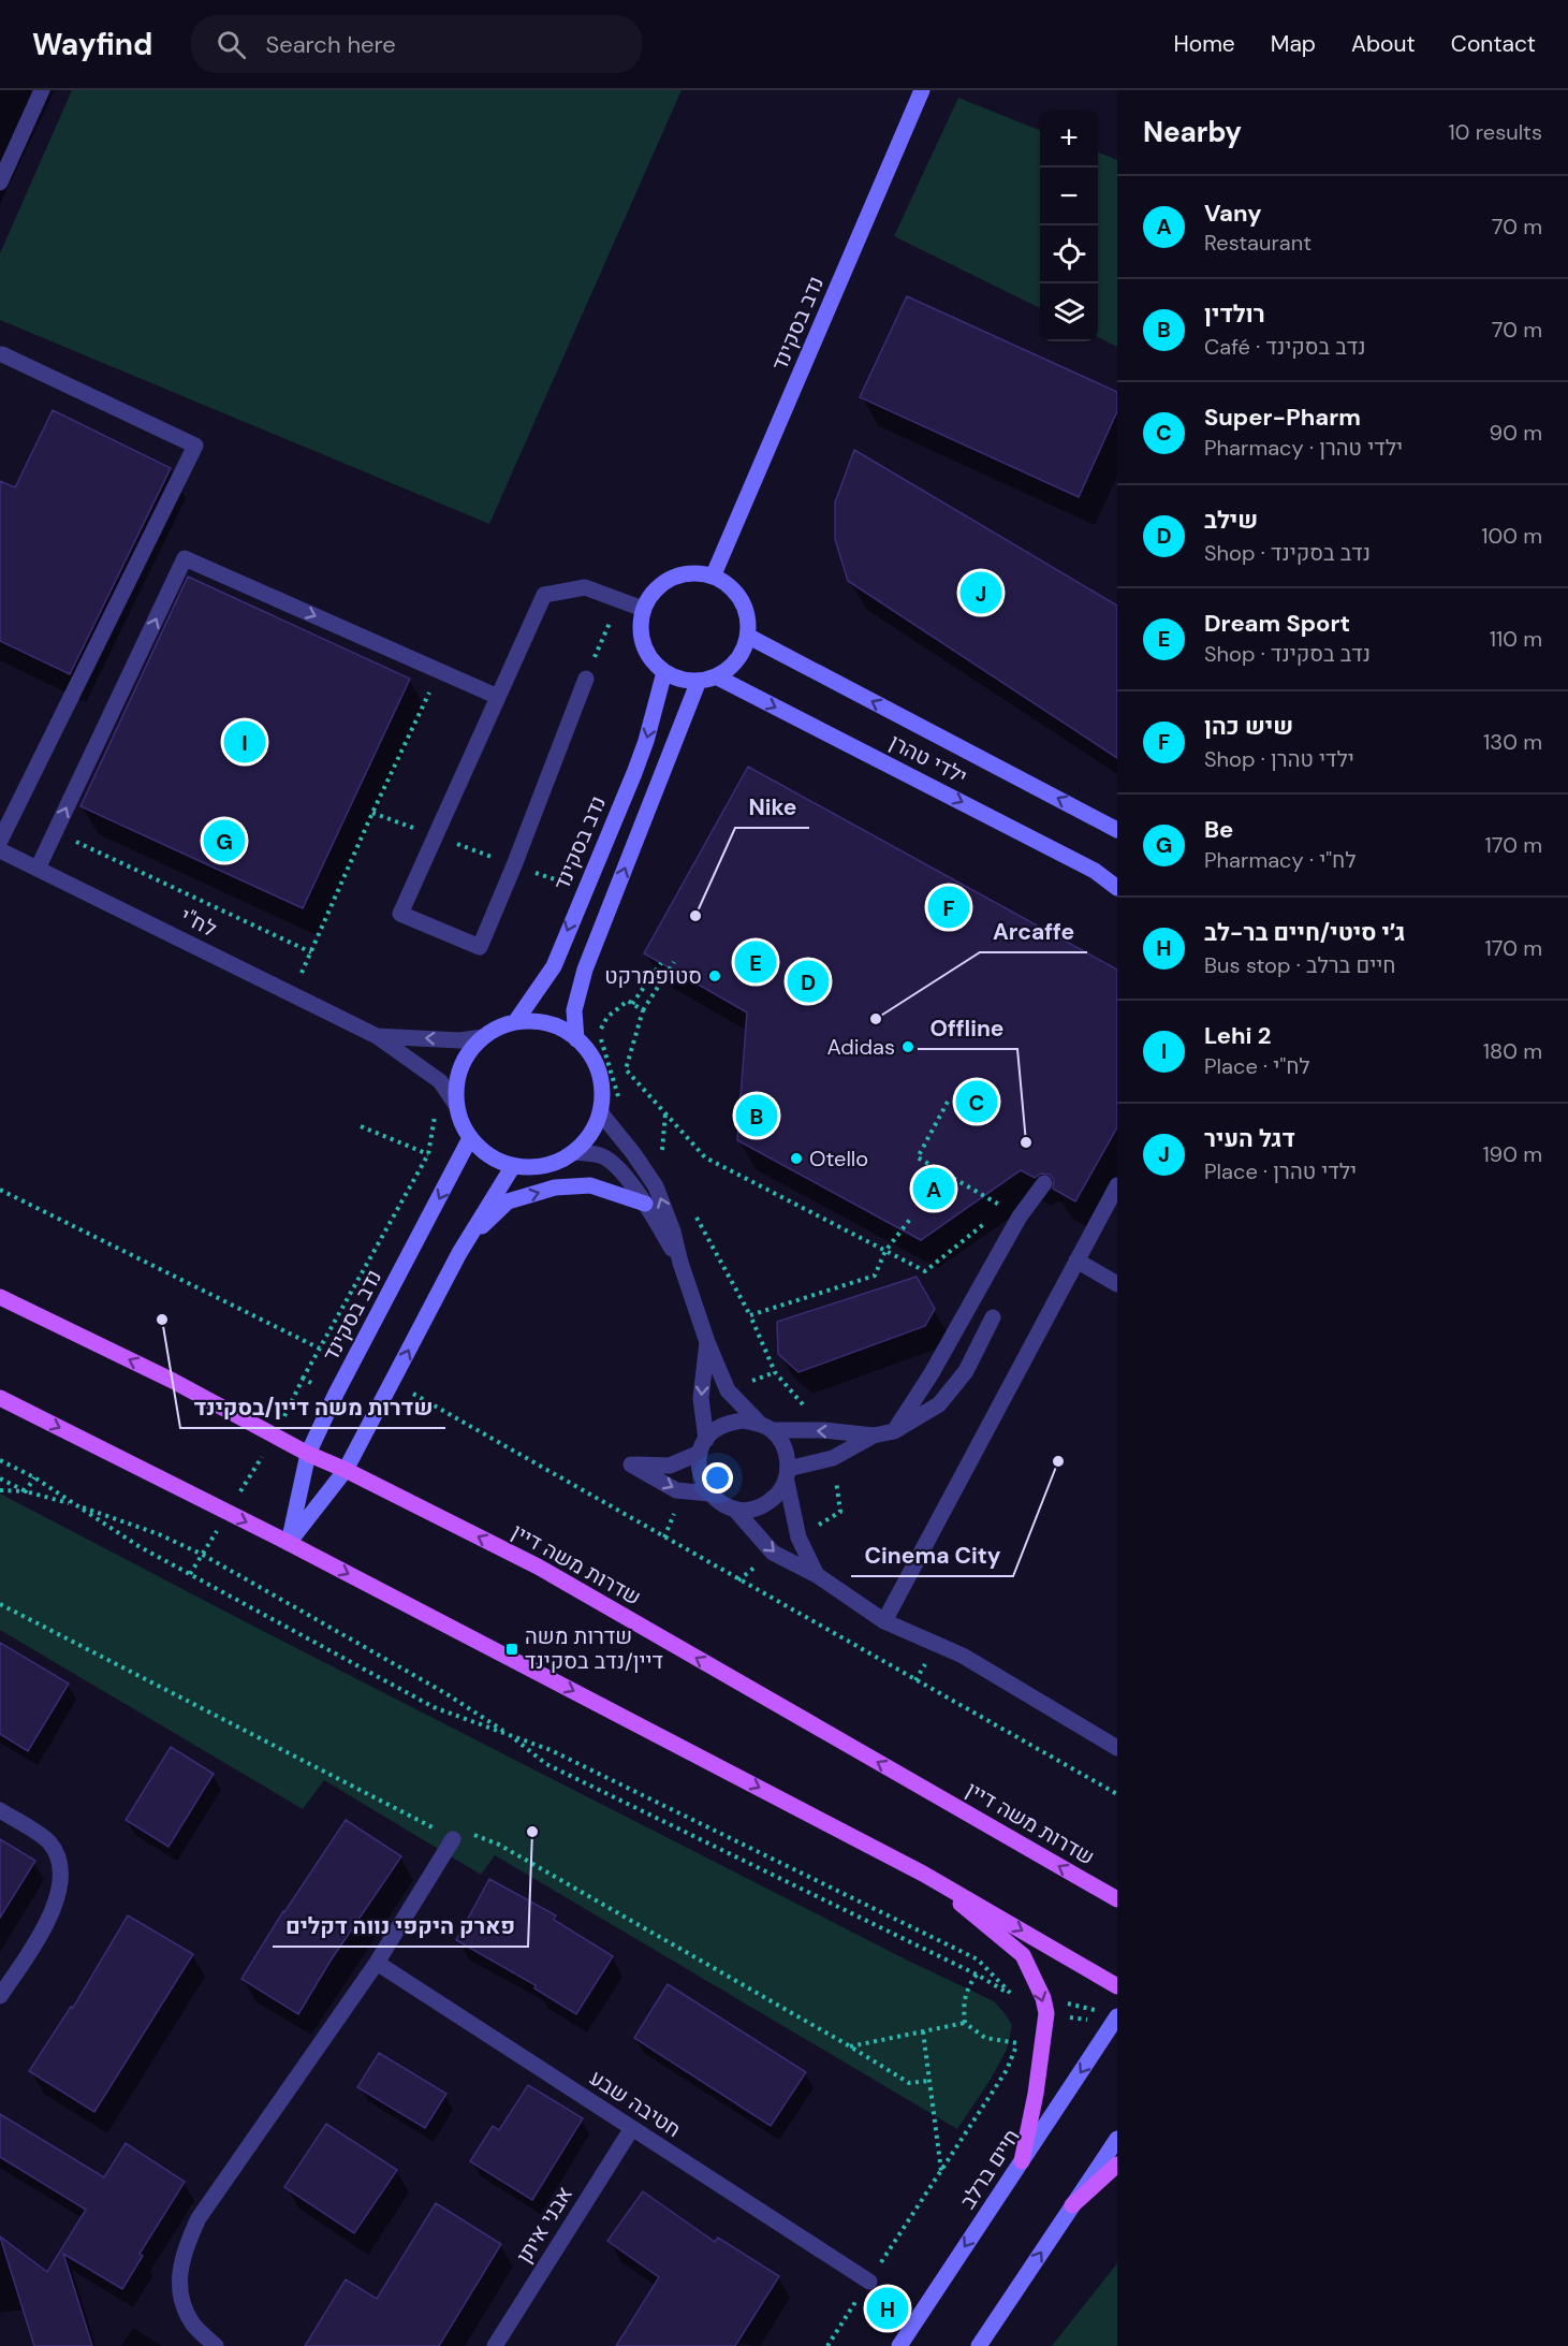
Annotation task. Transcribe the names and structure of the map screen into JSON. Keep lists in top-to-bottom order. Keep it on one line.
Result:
{"streets":{"main road":["שדרות משה דיין"],"street":["נדב בסקינד","ילדי טהרן","לח\"י","חטיבה שבע","חיים ברלב","אבני איתן"]},"crossings":[["נדב בסקינד","ילדי טהרן"],["נדב בסקינד","לח\"י"],["נדב בסקינד","שדרות משה דיין"],["חטיבה שבע","אבני איתן"]],"places":{"other":["Nike","סטופמרקט","Arcaffe","Adidas","Offline","Otello","שדרות משה דיין/בסקינד","Cinema City","פארק היקפי נווה דקלים"],"transit":["שדרות משה דיין/נדב בסקינד"]},"page":{"header":"Wayfind","search":"Search here","nav":["Home","Map","About","Contact"],"heading":["Nearby","10 results"],"map_buttons":["+","−"],"list":[{"mark":"A","name":"Vany","note":"Restaurant","value":"70 m"},{"mark":"B","name":"רולדין","note":"Café · נדב בסקינד","value":"70 m"},{"mark":"C","name":"Super-Pharm","note":"Pharmacy · ילדי טהרן","value":"90 m"},{"mark":"D","name":"שילב","note":"Shop · נדב בסקינד","value":"100 m"},{"mark":"E","name":"Dream Sport","note":"Shop · נדב בסקינד","value":"110 m"},{"mark":"F","name":"שיש כהן","note":"Shop · ילדי טהרן","value":"130 m"},{"mark":"G","name":"Be","note":"Pharmacy · לח\"י","value":"170 m"},{"mark":"H","name":"ג׳י סיטי/חיים בר-לב","note":"Bus stop · חיים ברלב","value":"170 m"},{"mark":"I","name":"Lehi 2","note":"Place · לח\"י","value":"180 m"},{"mark":"J","name":"דגל העיר","note":"Place · ילדי טהרן","value":"190 m"}],"pins":["J","I","G","F","E","D","C","B","A","H"]}}
